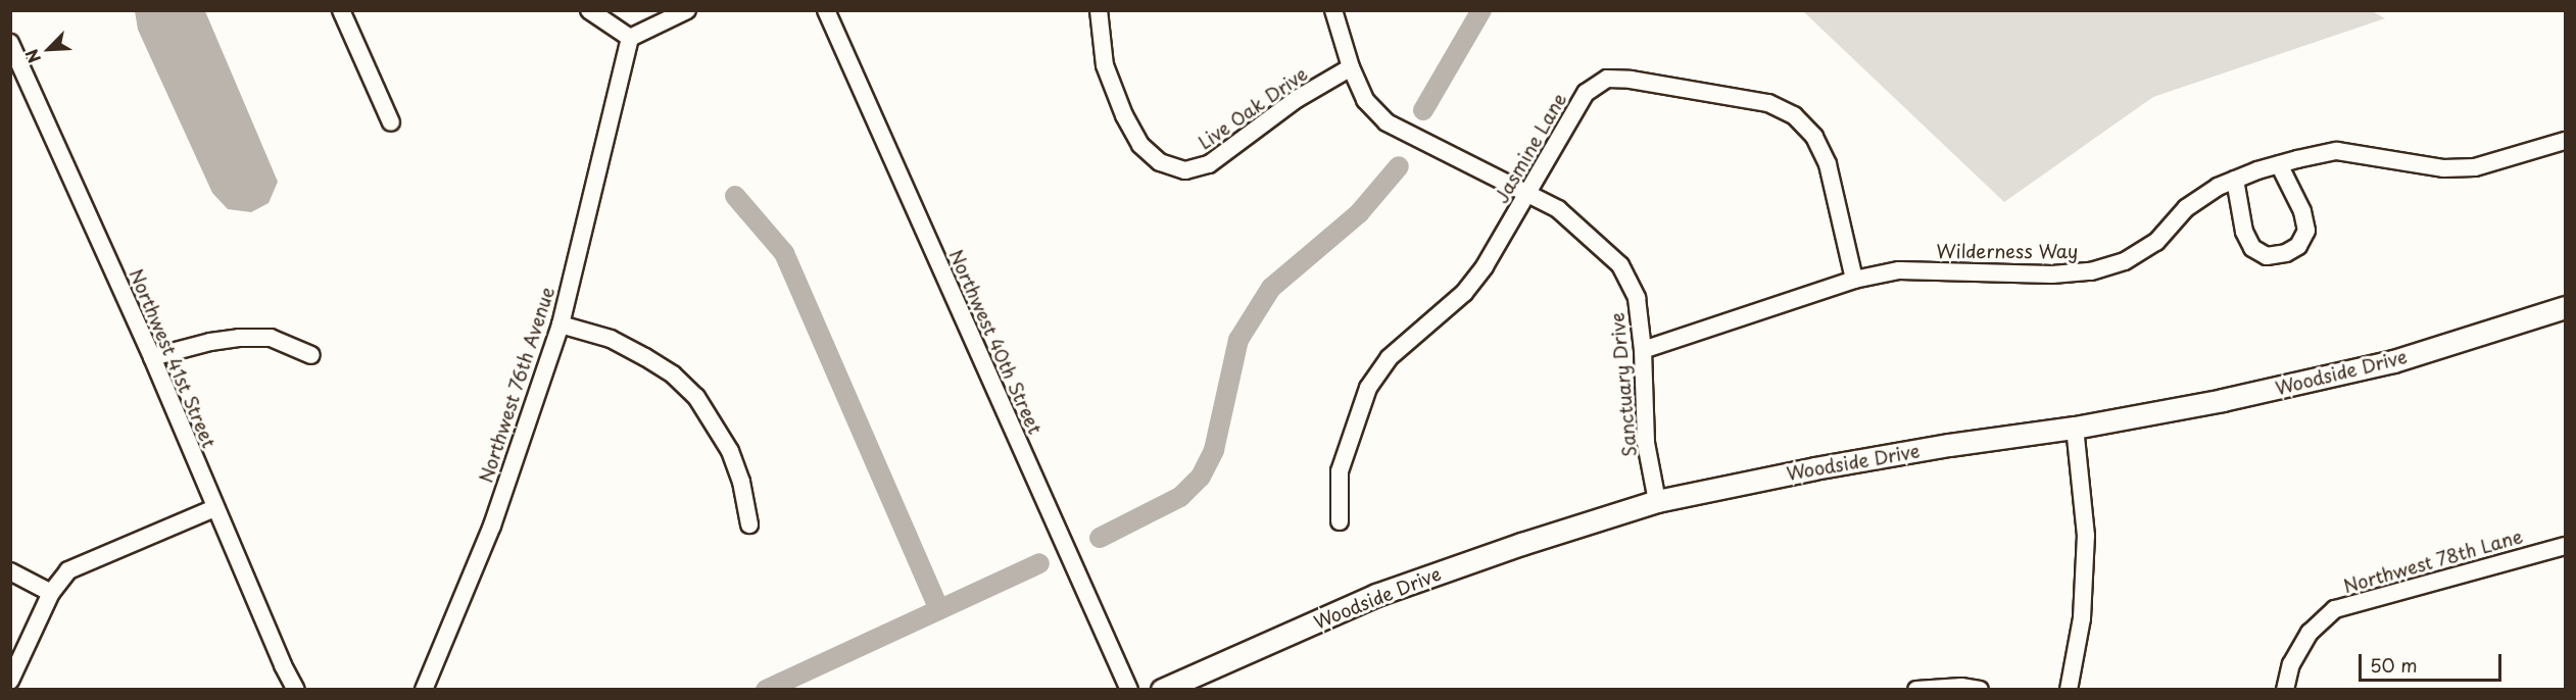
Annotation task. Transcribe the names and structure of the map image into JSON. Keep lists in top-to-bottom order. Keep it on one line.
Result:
{"streets":{"street":["Live Oak Drive","Jasmine Lane","Wilderness Way","Northwest 40th Street","Northwest 41st Street","Woodside Drive","Northwest 76th Avenue","Sanctuary Drive","Northwest 78th Lane"]},"crossings":[["Live Oak Drive","Sanctuary Drive"],["Jasmine Lane","Wilderness Way"],["Jasmine Lane","Sanctuary Drive"],["Wilderness Way","Sanctuary Drive"],["Woodside Drive","Sanctuary Drive"]],"scale_bar":"50 m","north":"bottom left"}
